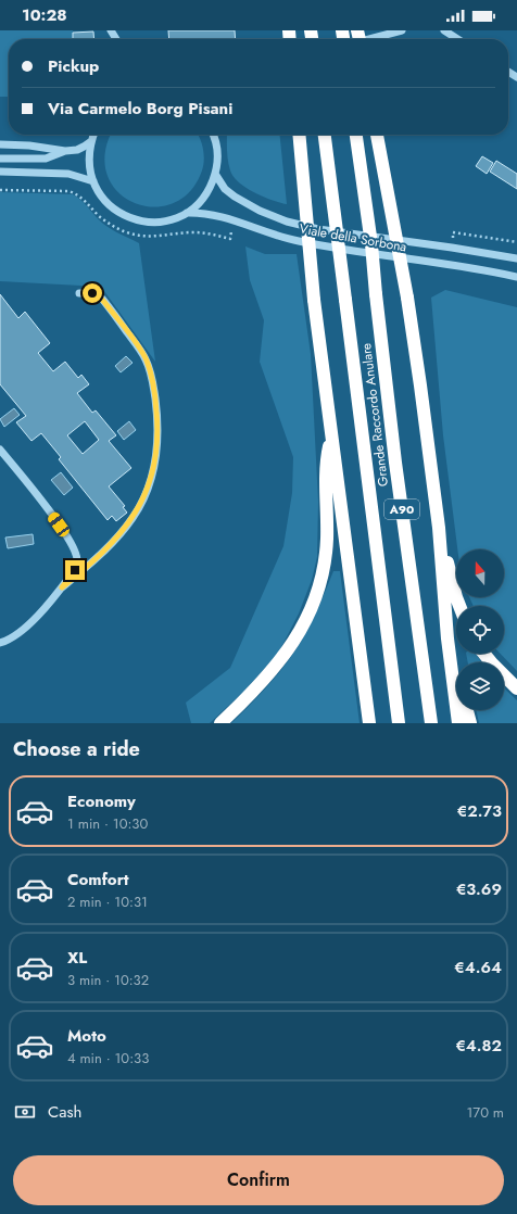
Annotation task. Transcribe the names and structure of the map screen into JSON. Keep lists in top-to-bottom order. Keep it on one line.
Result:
{"streets":{"highway":["Grande Raccordo Anulare","A90"],"street":["Viale della Sorbona"]},"north":"top","page":{"status":"10:28","banner":["Pickup","Via Carmelo Borg Pisani"],"heading":"Choose a ride","list":[{"name":"Economy","note":"1 min · 10:30","value":"€2.73"},{"name":"Comfort","note":"2 min · 10:31","value":"€3.69"},{"name":"XL","note":"3 min · 10:32","value":"€4.64"},{"name":"Moto","note":"4 min · 10:33","value":"€4.82"}],"pay":["Cash","170 m"],"buttons":"Confirm"}}
